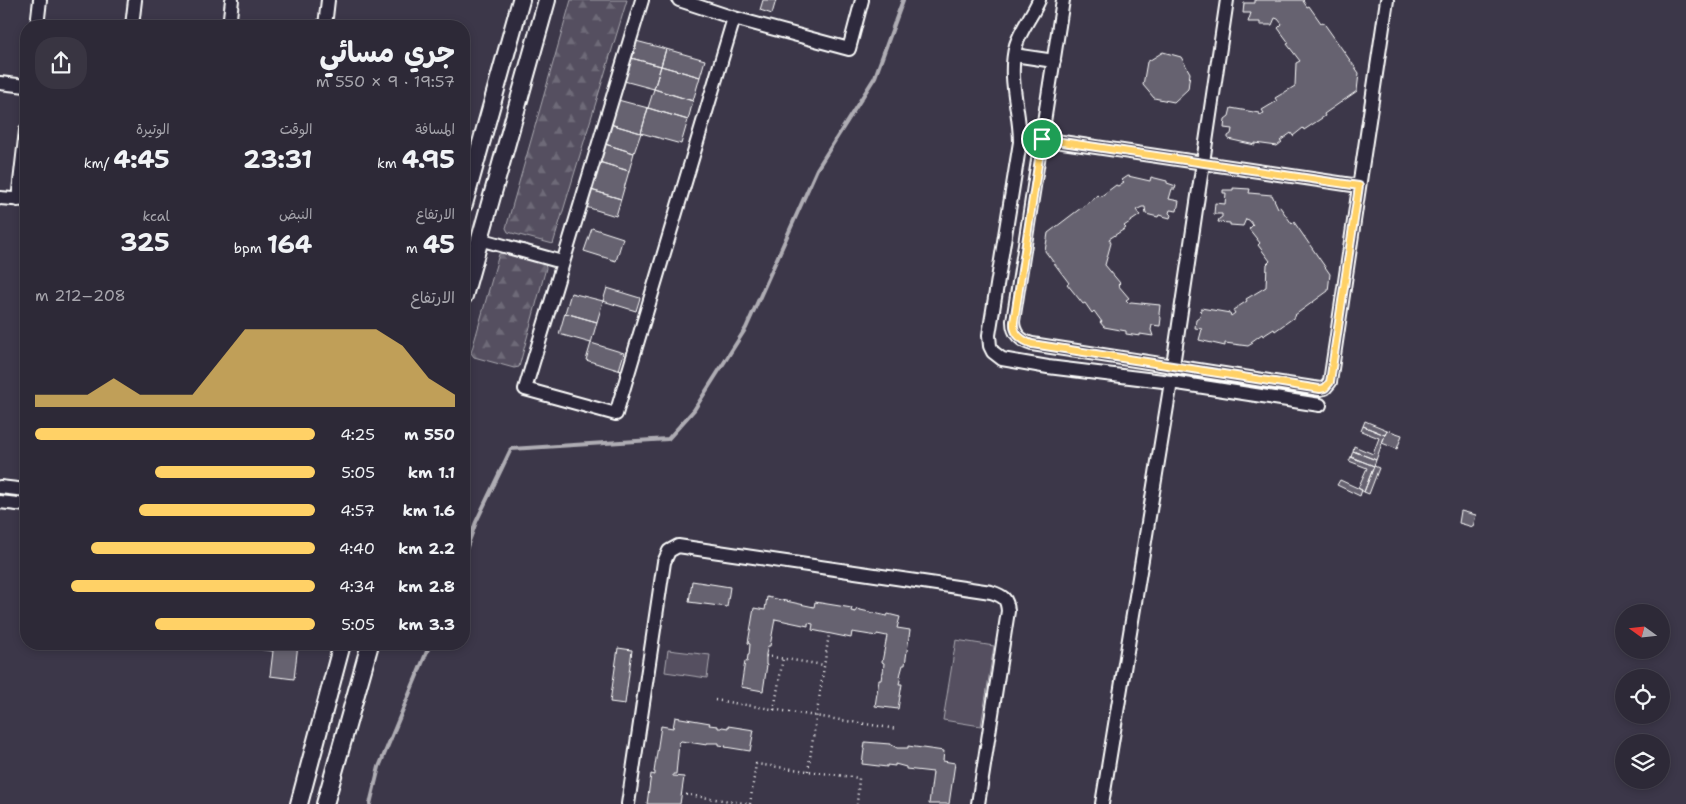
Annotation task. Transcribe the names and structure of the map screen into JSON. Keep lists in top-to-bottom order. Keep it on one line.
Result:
{"north":"left","page":{"heading":["جري مسائي","19:57 · 9 × 550 m"],"stats":[["المسافة","4.95 km"],["الوقت","23:31"],["الوتيرة","4:45 /km"],["الارتفاع","45 m"],["النبض","164 bpm"],["kcal","325"]],"chart":["الارتفاع","208–212 m"],"list":[{"name":"550 m","note":"4:25"},{"name":"1.1 km","note":"5:05"},{"name":"1.6 km","note":"4:57"},{"name":"2.2 km","note":"4:40"},{"name":"2.8 km","note":"4:34"},{"name":"3.3 km","note":"5:05"}]}}
